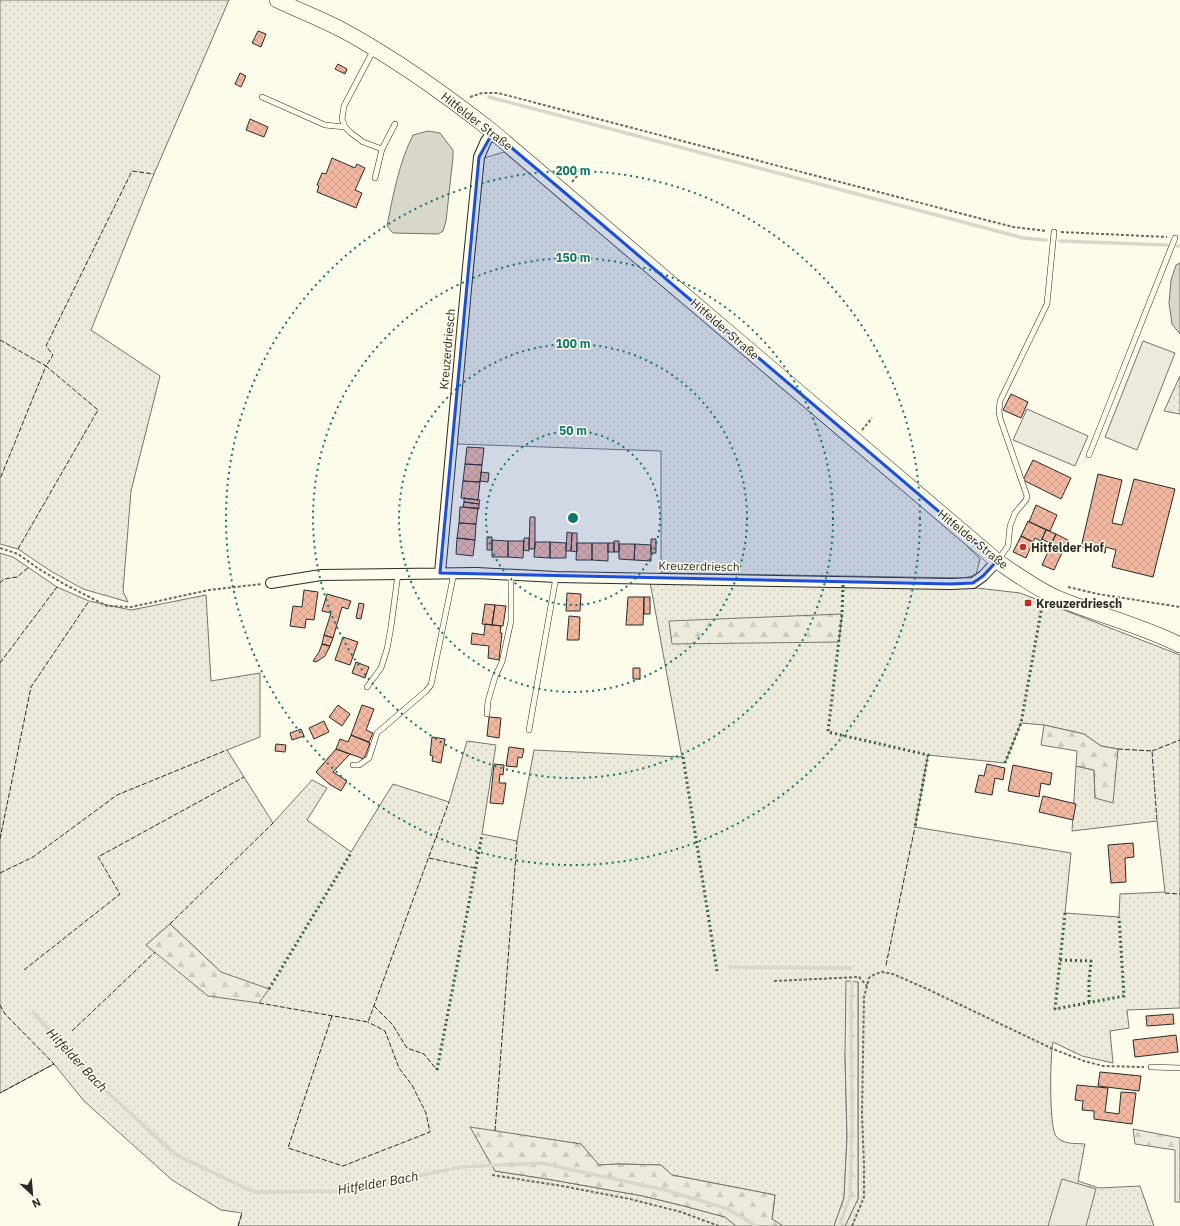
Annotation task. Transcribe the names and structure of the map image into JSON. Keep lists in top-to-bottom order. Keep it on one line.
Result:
{"streets":{"main road":["Hitfelder Straße"],"street":["Kreuzerdriesch"]},"crossings":[["Hitfelder Straße","Kreuzerdriesch"]],"water":["Hitfelder Bach"],"places":{"other":["Hitfelder Hof"],"transit":["Kreuzerdriesch"]},"north":"bottom right","rings":["200 m","150 m","100 m","50 m"]}
